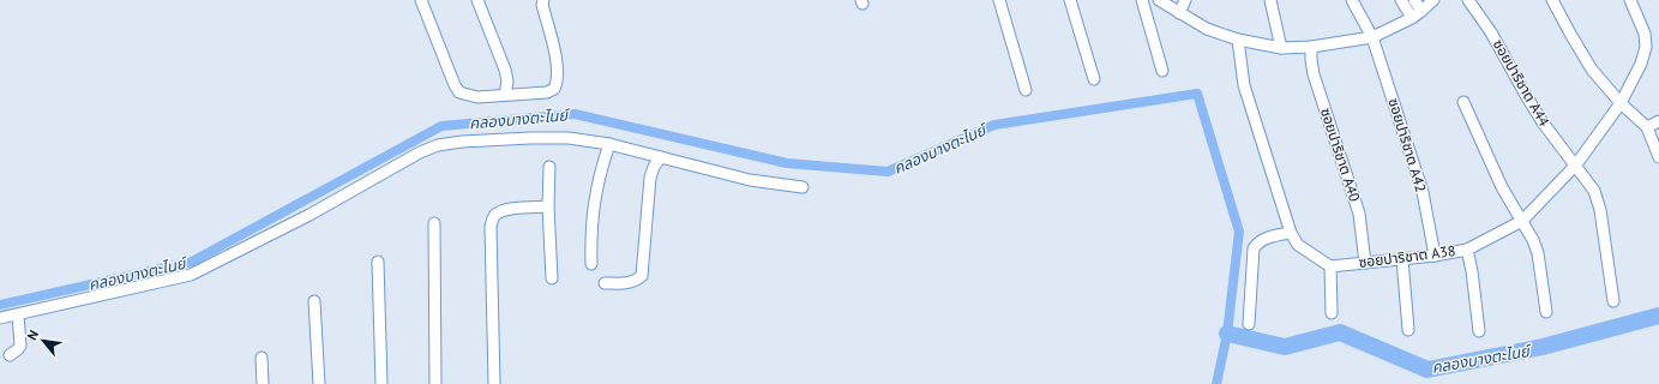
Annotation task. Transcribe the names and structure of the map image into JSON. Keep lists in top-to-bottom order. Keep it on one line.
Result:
{"streets":{"street":["ซอยปาริชาต A44","ซอยปาริชาต A42","ซอยปาริชาต A40","ซอยปาริชาต A38"]},"crossings":[["ซอยปาริชาต A44","ซอยปาริชาต A38"],["ซอยปาริชาต A42","ซอยปาริชาต A38"],["ซอยปาริชาต A40","ซอยปาริชาต A38"]],"water":["คลองบางตะไนย์"],"north":"top left"}
